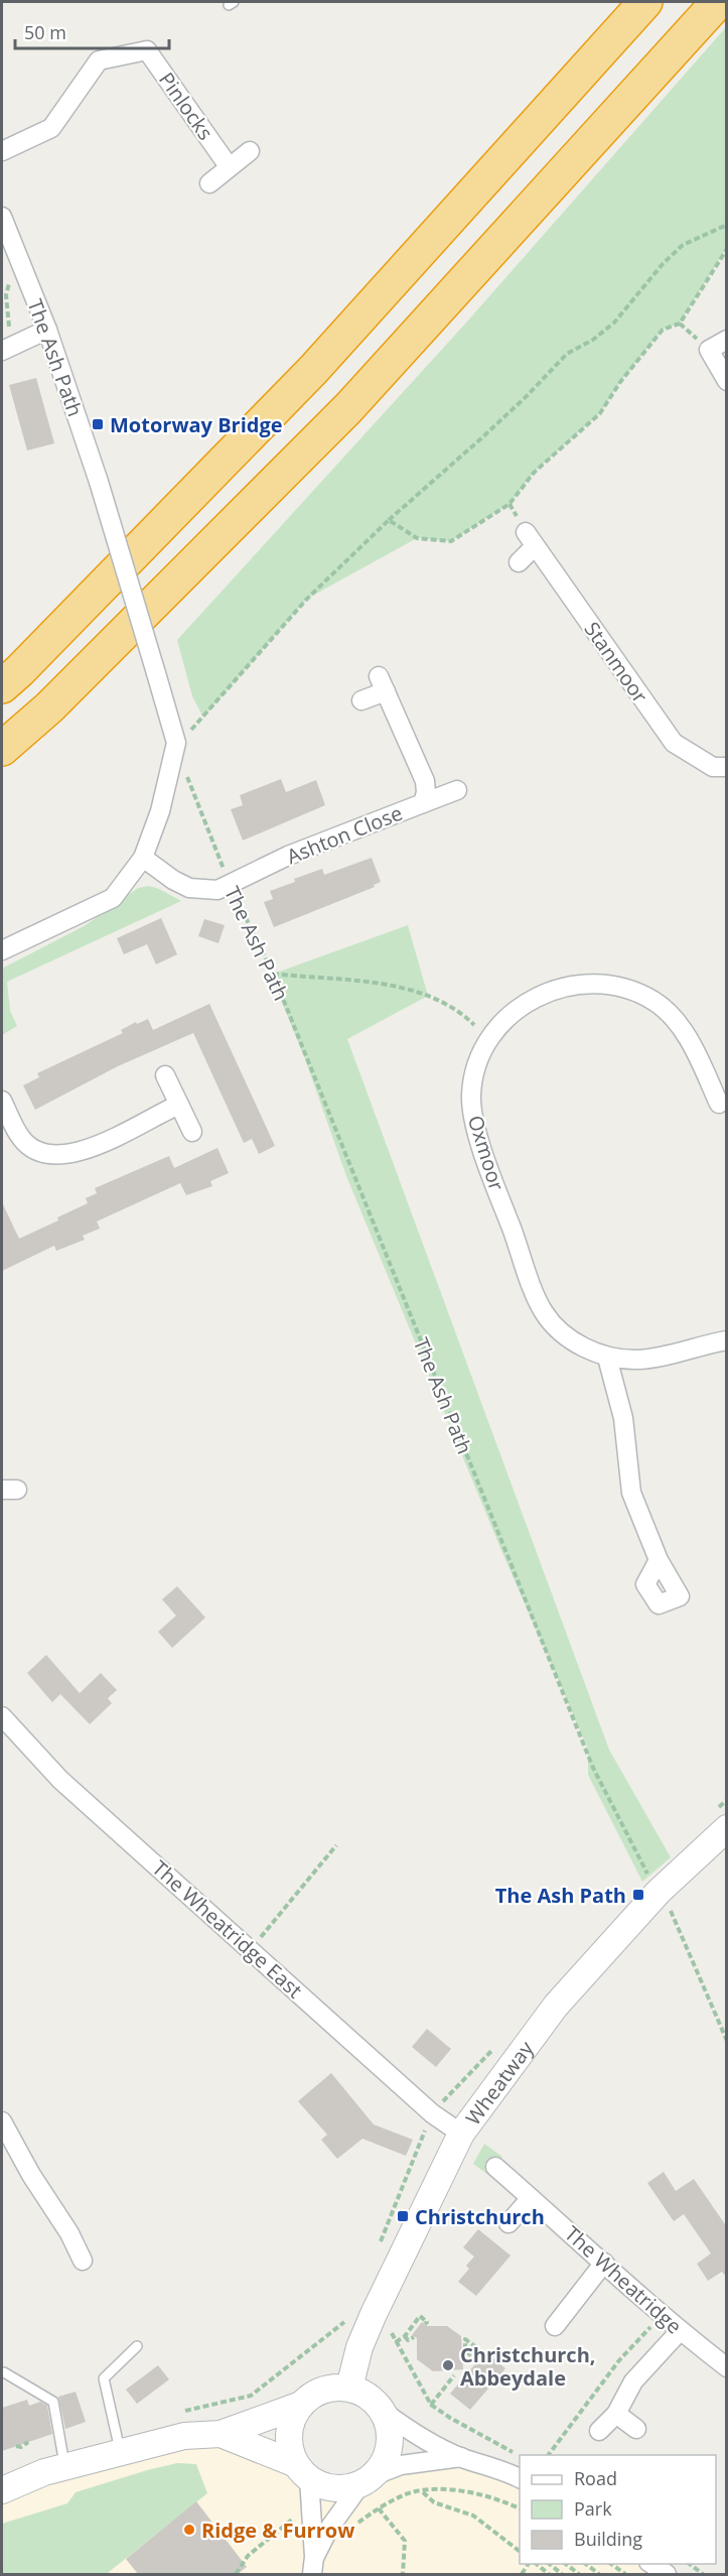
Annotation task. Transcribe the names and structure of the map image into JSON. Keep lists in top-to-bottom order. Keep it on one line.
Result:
{"streets":{"street":["Pinlocks","The Ash Path","Stanmoor","Ashton Close","Oxmoor","The Wheatridge East","Wheatway","The Wheatridge"]},"crossings":[["The Ash Path","Ashton Close"],["The Ash Path","Wheatway"],["The Wheatridge East","Wheatway"]],"places":{"transit":["Motorway Bridge","The Ash Path","Christchurch"],"other":["Christchurch, Abbeydale","Ridge & Furrow"]},"legend":["Road","Park","Building"],"scale_bar":"50 m"}
